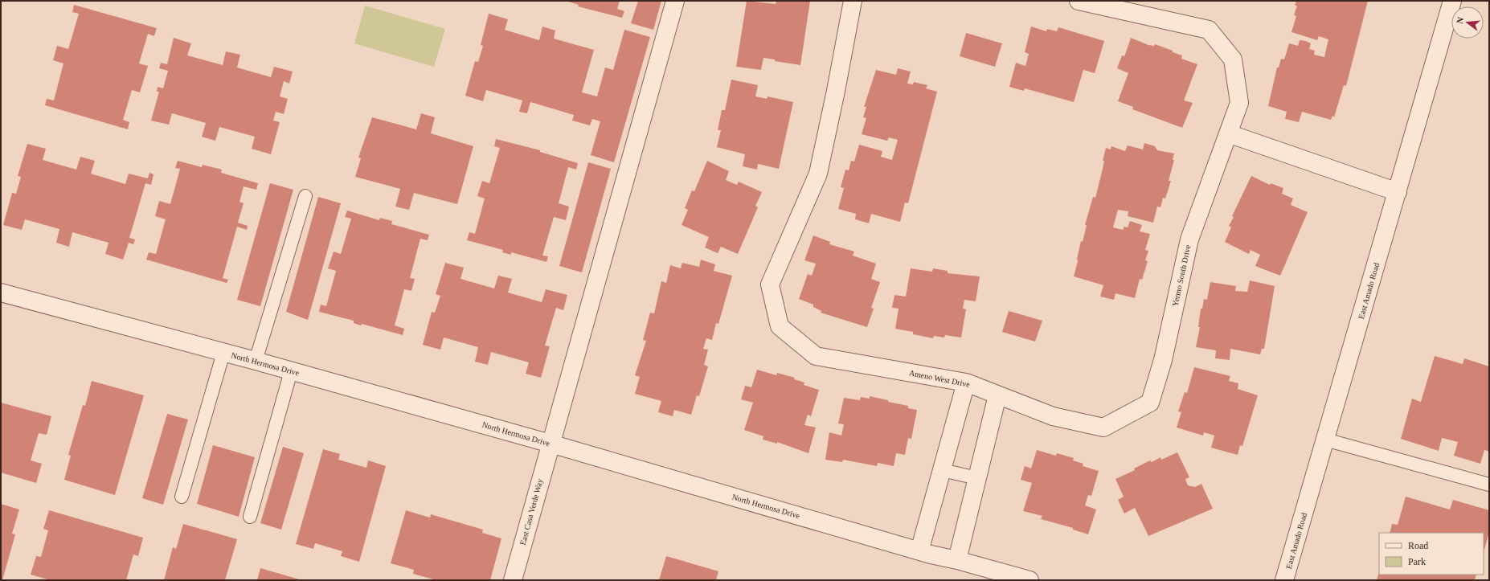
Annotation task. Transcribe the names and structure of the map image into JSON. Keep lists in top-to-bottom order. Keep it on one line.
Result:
{"streets":{"street":["Yermo South Drive","East Amado Road","North Hermosa Drive","Ameno West Drive","East Casa Verde Way"]},"crossings":[["Yermo South Drive","Ameno West Drive"],["North Hermosa Drive","East Casa Verde Way"]],"legend":["Road","Park"],"north":"left"}
